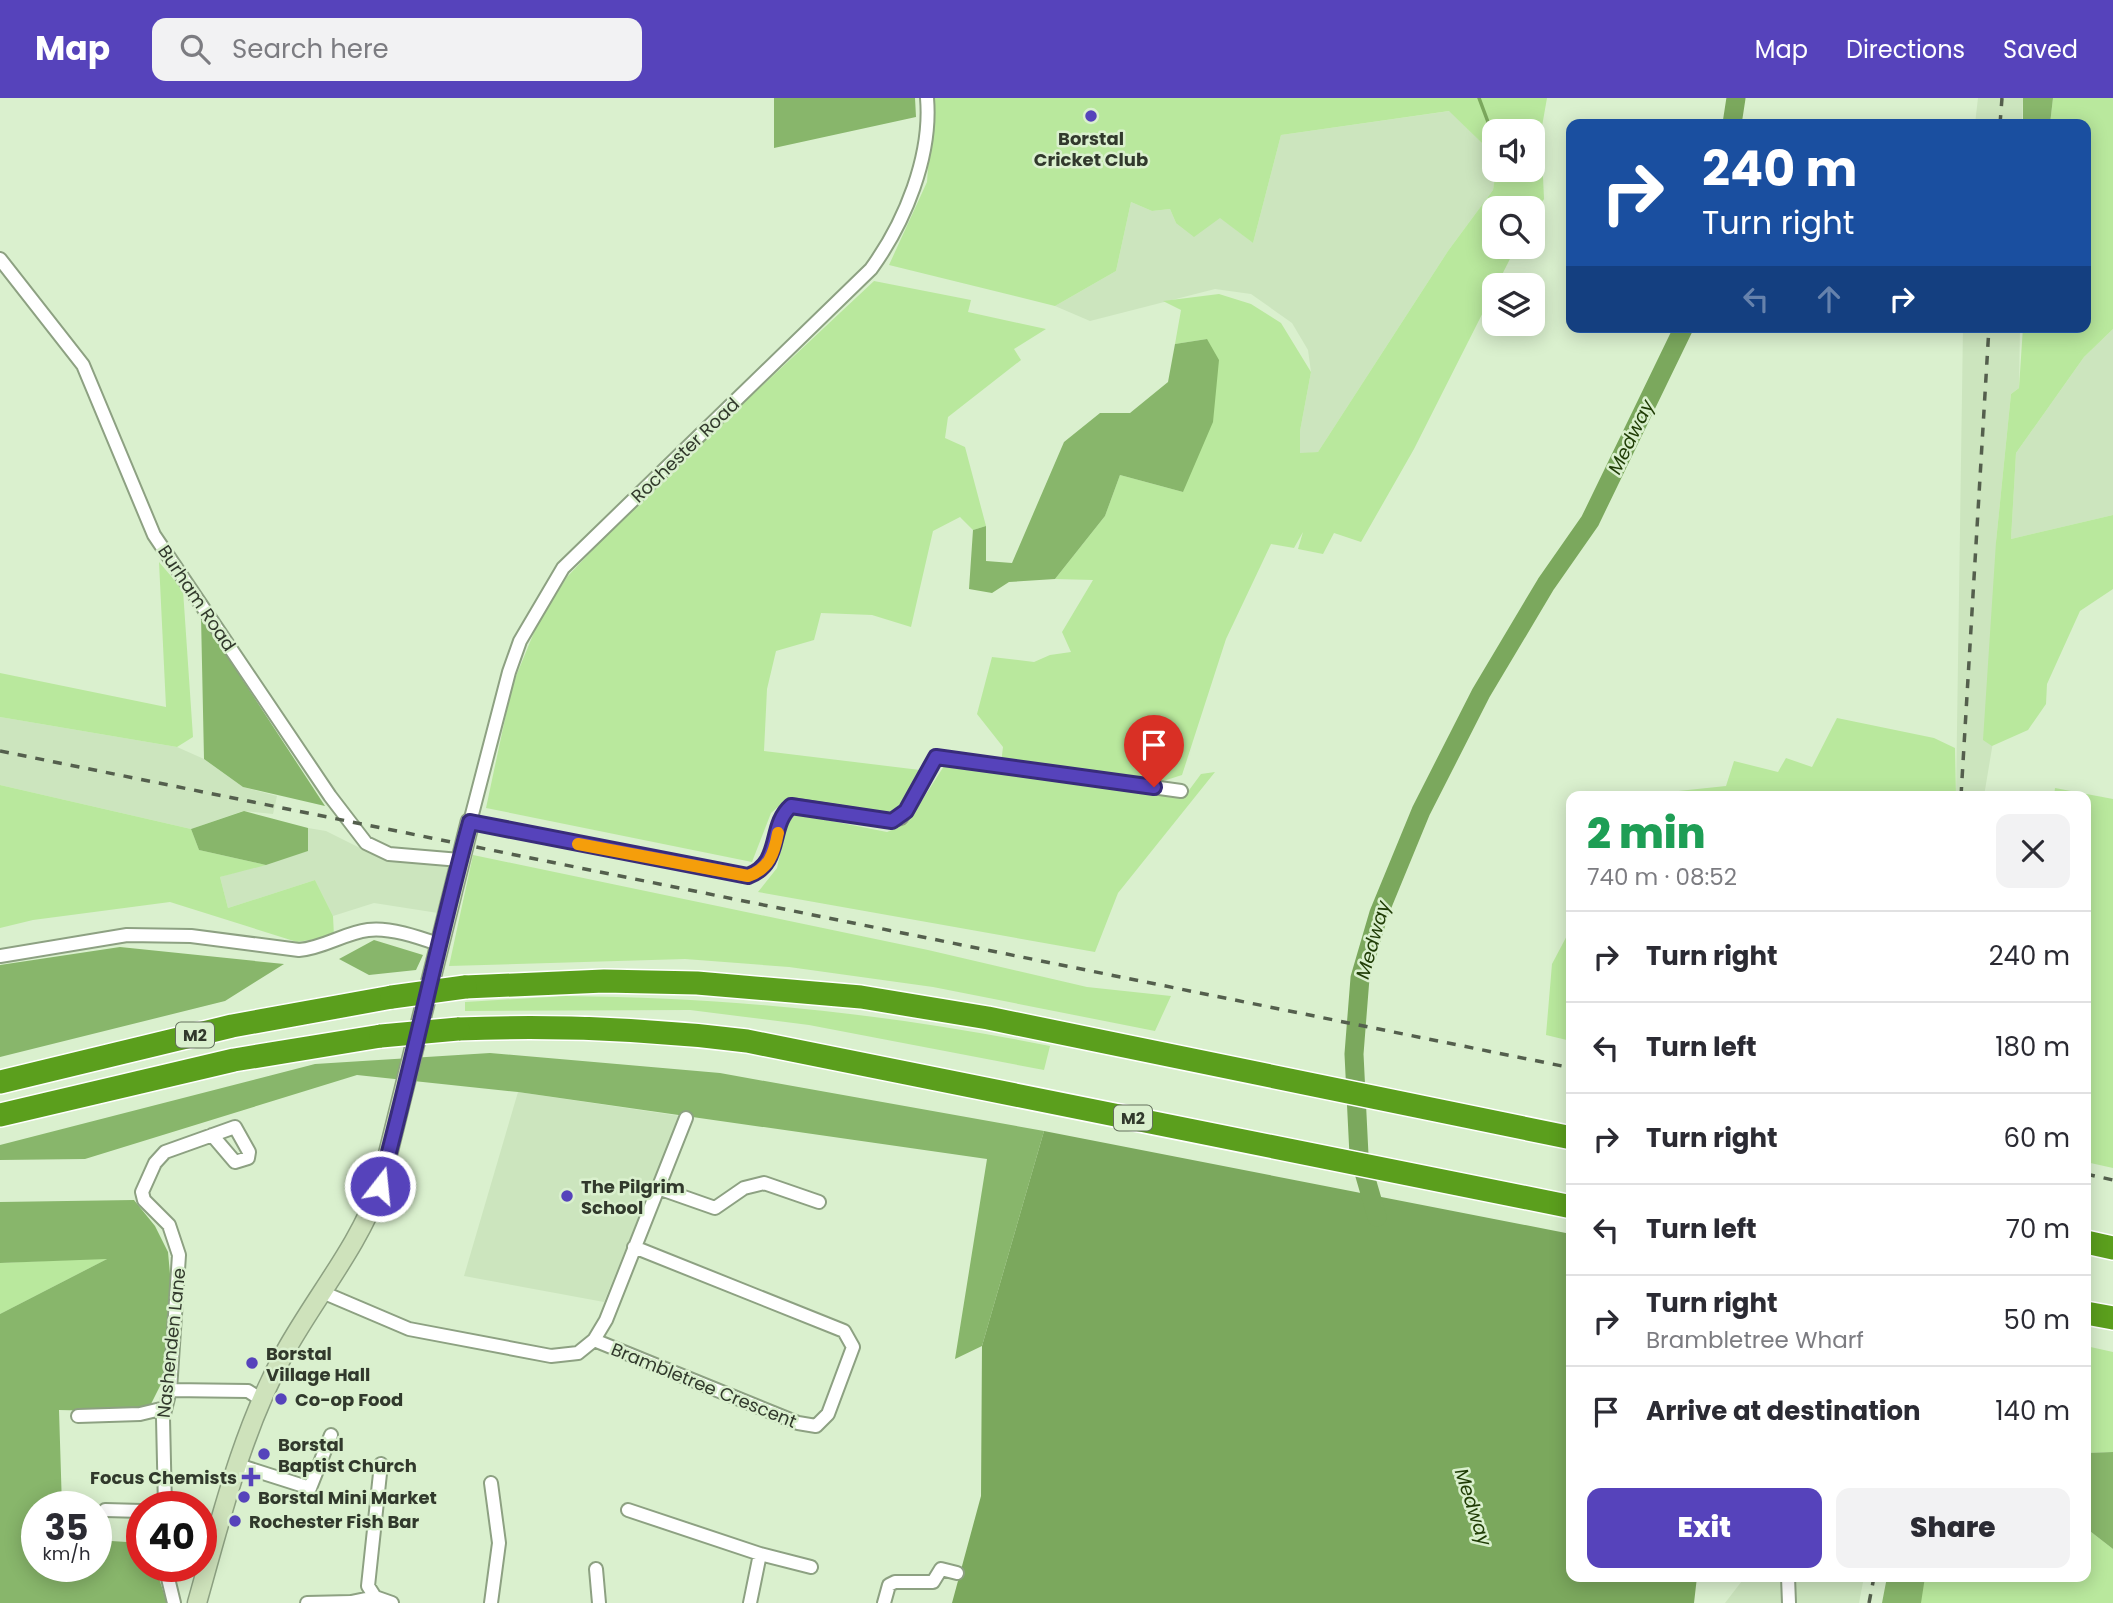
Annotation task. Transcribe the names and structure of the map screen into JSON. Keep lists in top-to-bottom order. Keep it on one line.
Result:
{"streets":{"highway":["M2"],"street":["Rochester Road","Burham Road","Nashenden Lane","Brambletree Crescent"]},"water":["Medway"],"places":{"other":["Borstal Cricket Club","The Pilgrim School","Borstal Village Hall","Co-op Food","Borstal Baptist Church","Borstal Mini Market","Rochester Fish Bar"],"health":["Focus Chemists"]},"page":{"header":"Map","search":"Search here","nav":["Map","Directions","Saved"],"turn":["240 m","Turn right"],"heading":["2 min","740 m · 08:52"],"list":[{"name":"Turn right","value":"240 m"},{"name":"Turn left","value":"180 m"},{"name":"Turn right","value":"60 m"},{"name":"Turn left","value":"70 m"},{"name":"Turn right","note":"Brambletree Wharf","value":"50 m"},{"name":"Arrive at destination","value":"140 m"}],"buttons":["Exit","Share"],"speed":"35 km/h","limit":"40"}}
